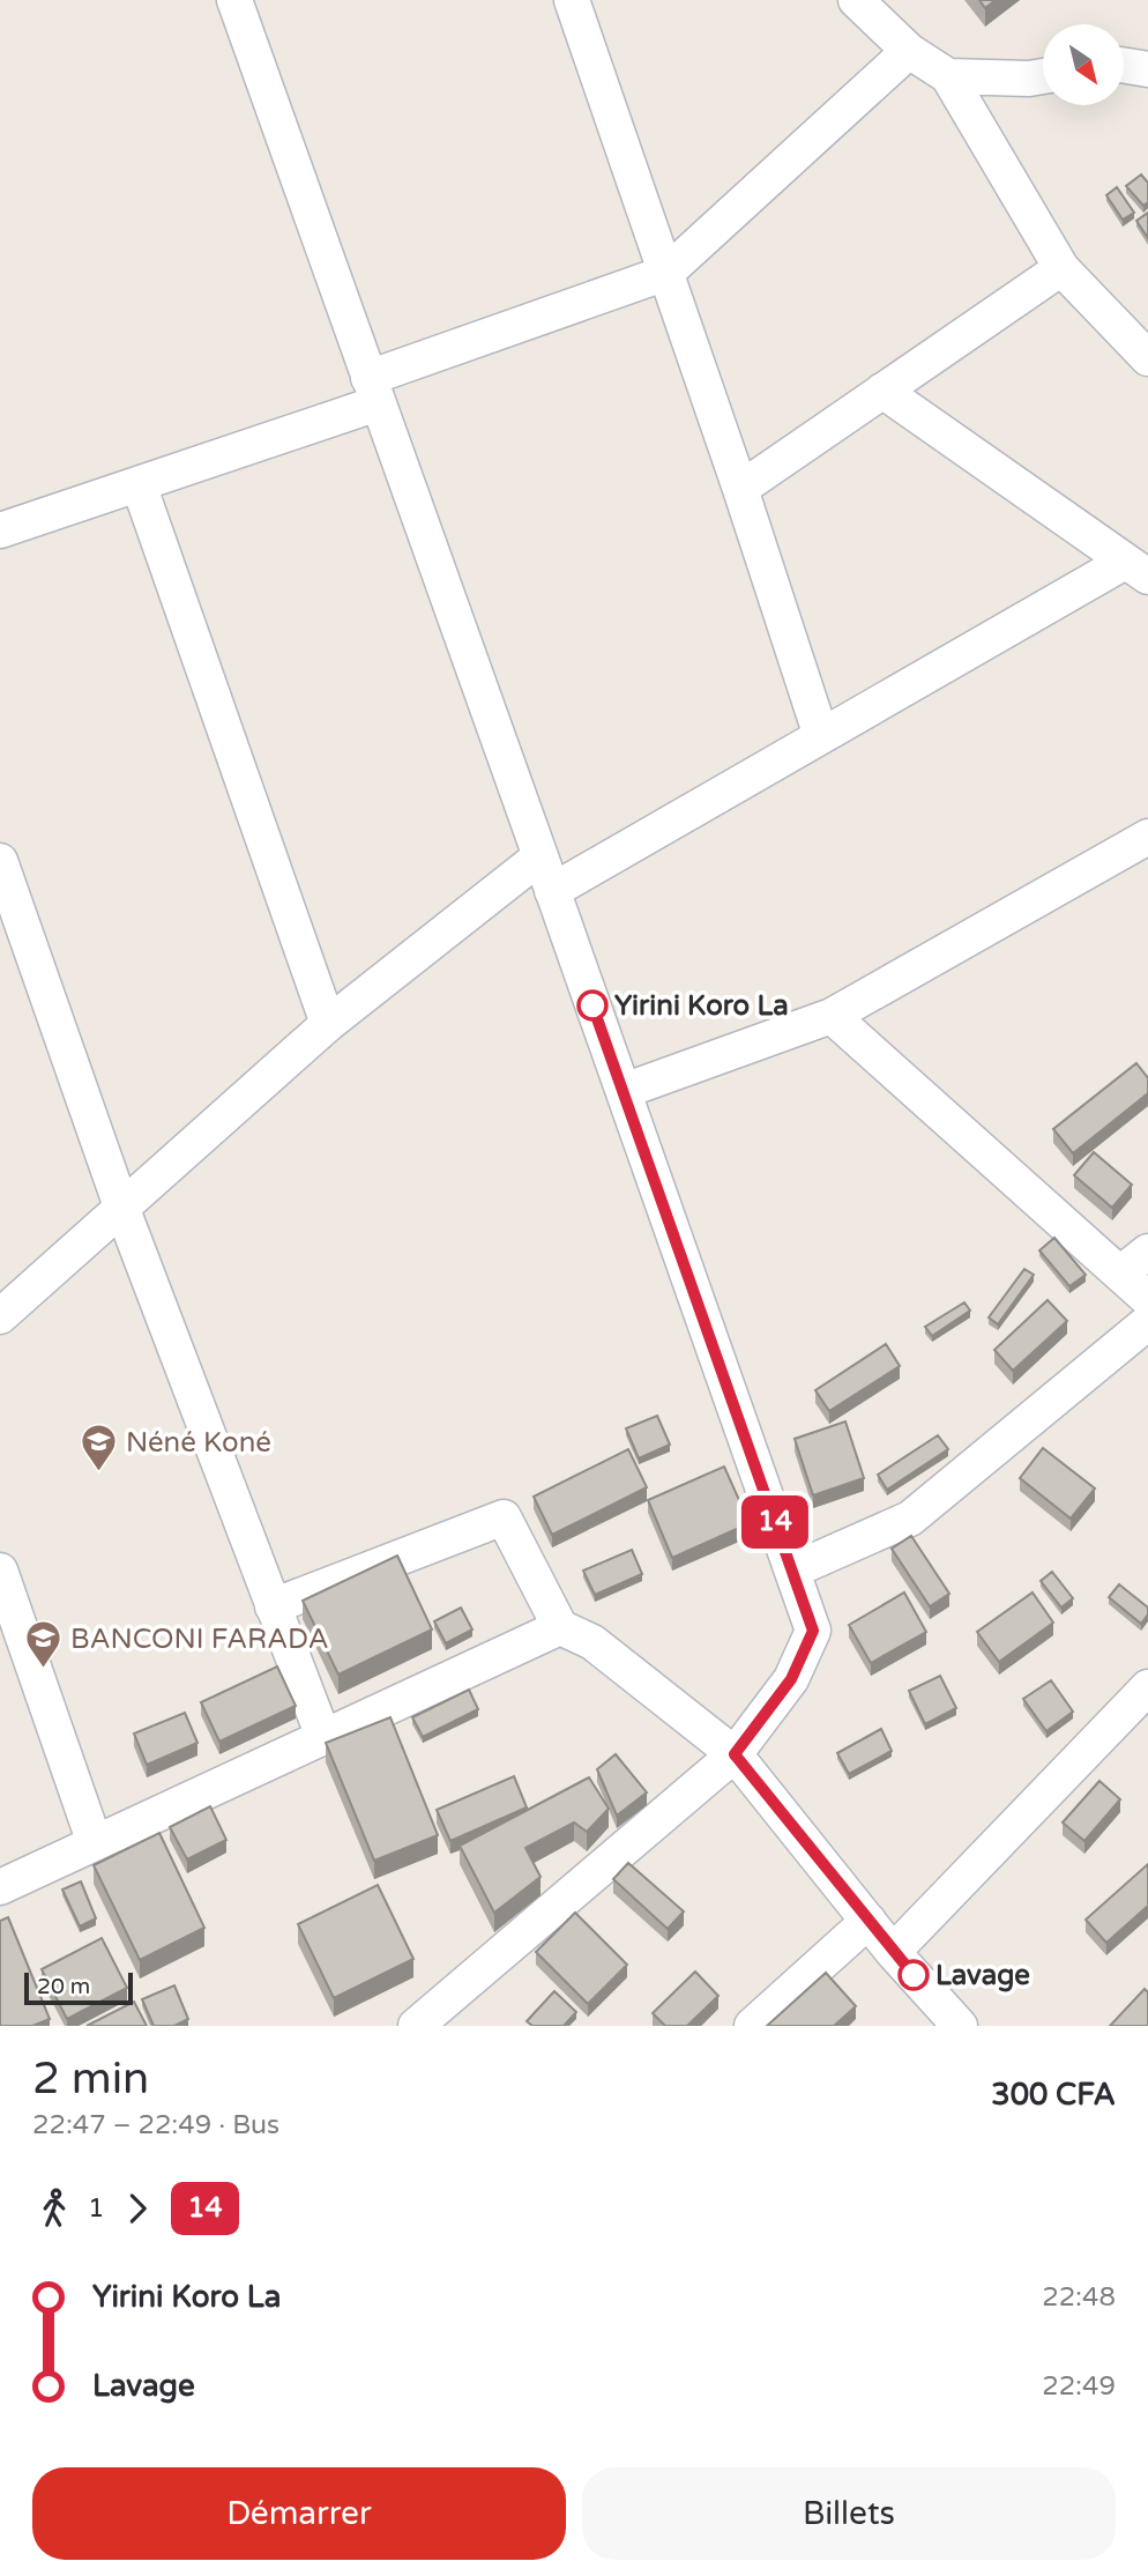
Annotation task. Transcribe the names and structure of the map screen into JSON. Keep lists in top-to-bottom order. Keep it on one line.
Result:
{"places":{"other":["Yirini Koro La","Lavage"],"school or university":["Néné Koné","BANCONI FARADA"]},"lines":["bus line 14"],"scale_bar":"20 m","north":"bottom right","page":{"on_map":"14","scale":"20 m","heading":["2 min","22:47 – 22:49 · Bus","300 CFA"],"legs":["1","14"],"list":[{"name":"Yirini Koro La","value":"22:48"},{"name":"Lavage","value":"22:49"}],"buttons":["Démarrer","Billets"]}}
